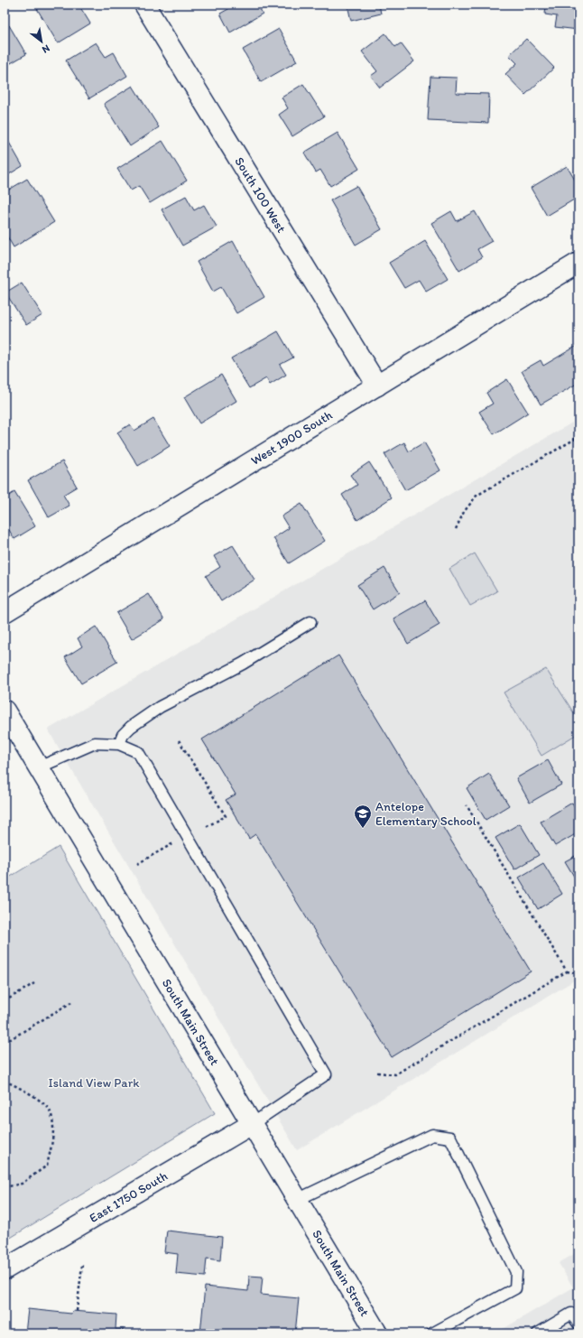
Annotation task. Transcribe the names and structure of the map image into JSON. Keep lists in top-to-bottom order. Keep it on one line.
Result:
{"streets":{"street":["South 100 West","West 1900 South","South Main Street","East 1750 South"]},"crossings":[["South 100 West","West 1900 South"],["South Main Street","East 1750 South"]],"parks":["Island View Park"],"places":{"school or university":["Antelope Elementary School"]},"north":"bottom right"}
